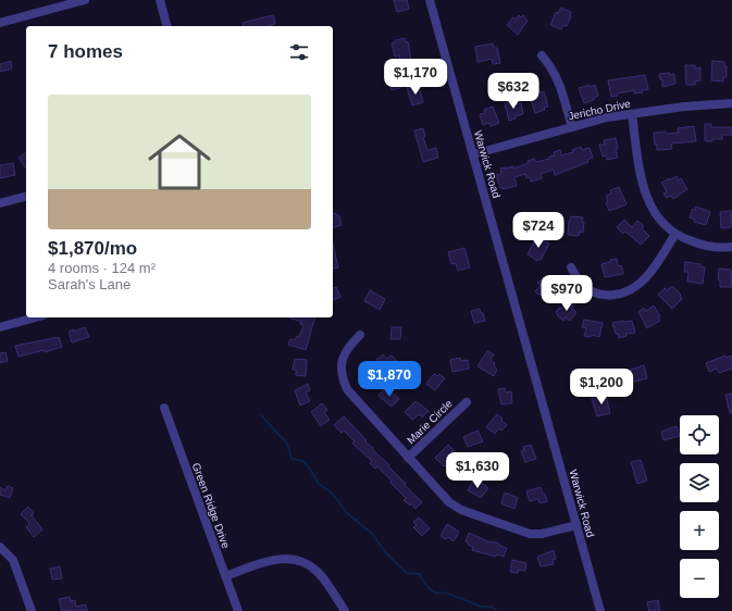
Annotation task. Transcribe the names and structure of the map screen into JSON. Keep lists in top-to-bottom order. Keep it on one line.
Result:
{"streets":{"street":["Jericho Drive","Warwick Road","Marie Circle","Green Ridge Drive"]},"crossings":[["Jericho Drive","Warwick Road"]],"page":{"heading":"7 homes","price":["$1,170","$632","$724","$970","$1,870","$1,200","$1,630"],"list":[{"name":"$1,870/mo","note":"4 rooms · 124 m² · Sarah's Lane"}],"map_buttons":["+","−"]}}
